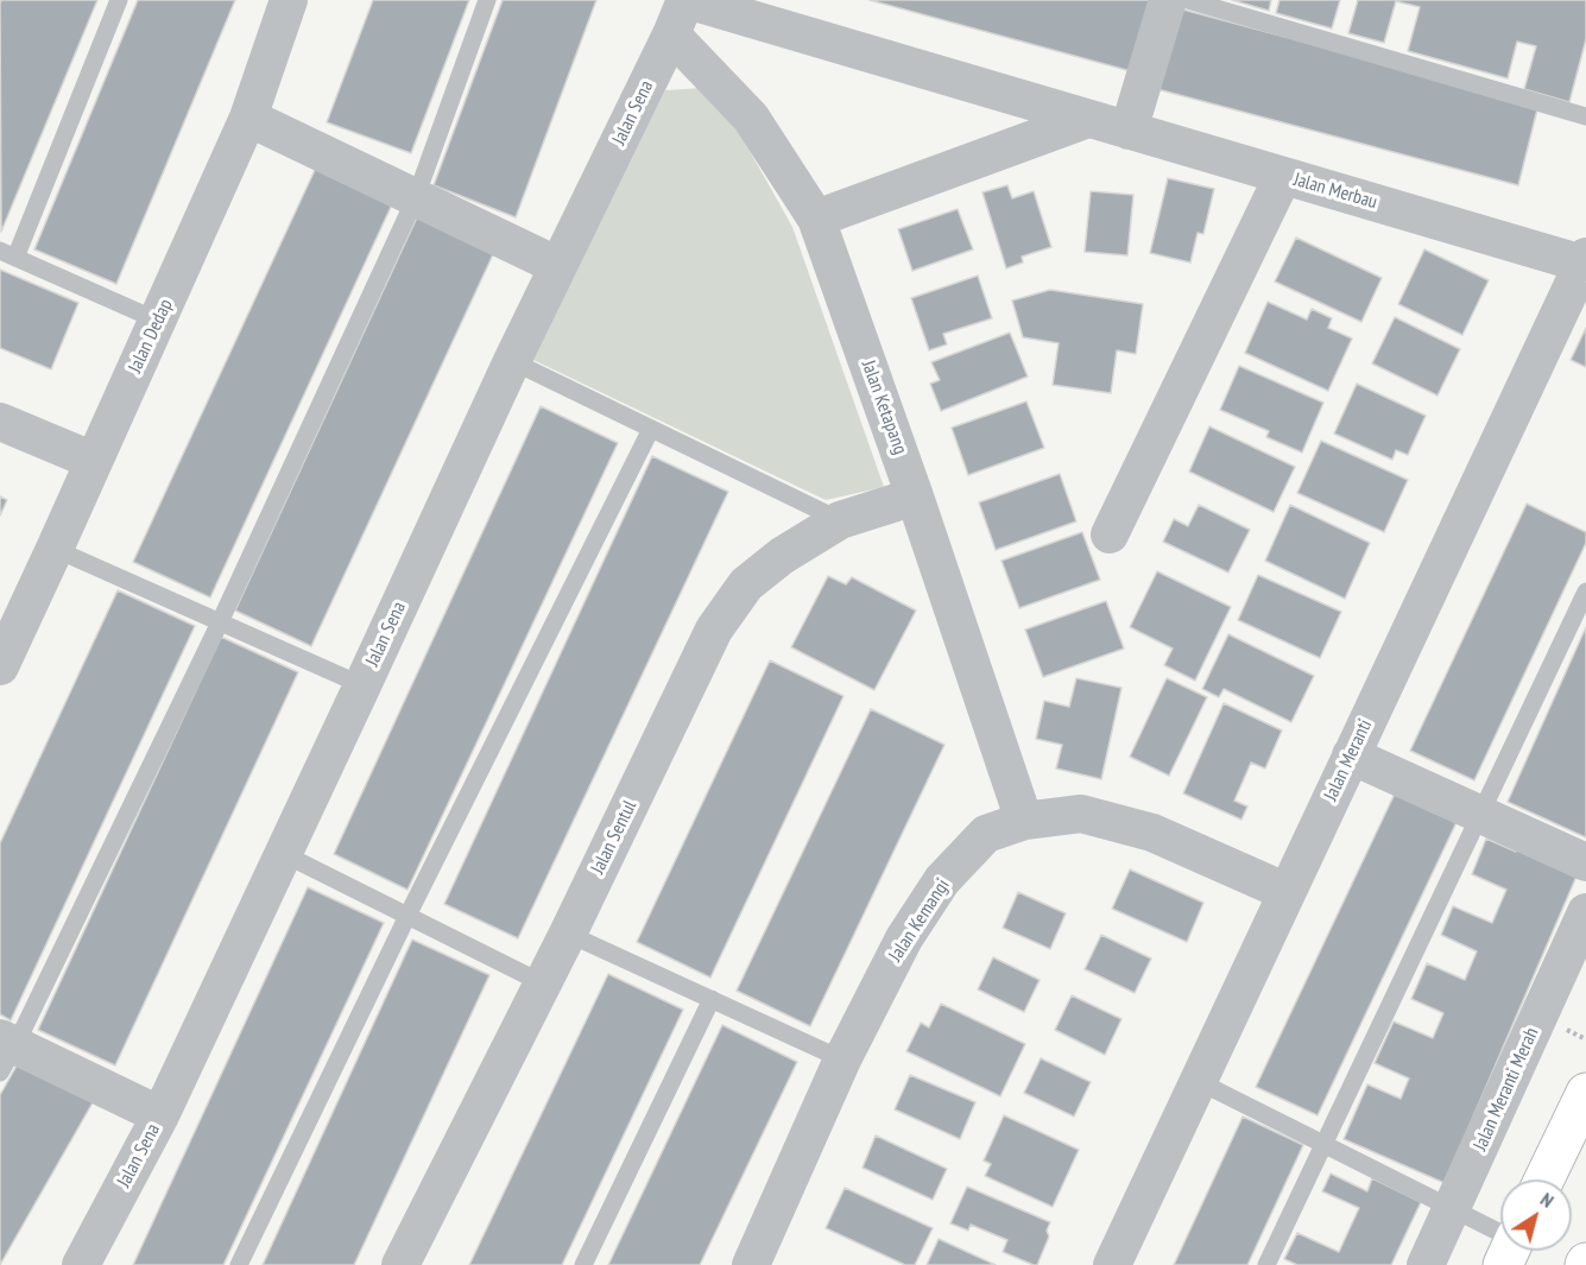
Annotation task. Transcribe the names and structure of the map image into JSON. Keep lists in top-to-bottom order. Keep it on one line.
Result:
{"streets":{"street":["Jalan Sena","Jalan Merbau","Jalan Dedap","Jalan Ketapang","Jalan Meranti","Jalan Sentul","Jalan Kemangi","Jalan Meranti Merah"]},"crossings":[["Jalan Sena","Jalan Merbau"],["Jalan Sena","Jalan Ketapang"],["Jalan Merbau","Jalan Meranti"],["Jalan Ketapang","Jalan Sentul"],["Jalan Ketapang","Jalan Kemangi"],["Jalan Meranti","Jalan Kemangi"]],"north":"top right"}
